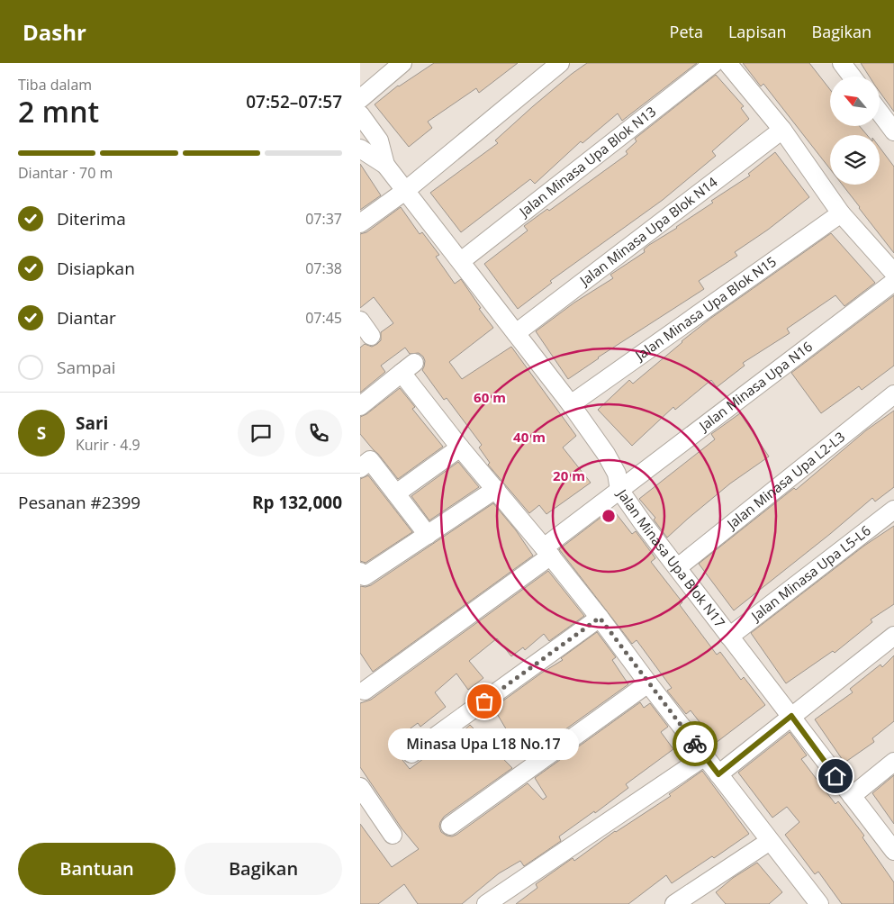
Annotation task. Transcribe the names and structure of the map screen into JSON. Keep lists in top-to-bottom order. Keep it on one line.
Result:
{"streets":{"street":["Jalan Minasa Upa Blok N13","Jalan Minasa Upa Blok N14","Jalan Minasa Upa Blok N15","Jalan Minasa Upa N16","Jalan Minasa Upa L2-L3","Jalan Minasa Upa Blok N17","Jalan Minasa Upa L5-L6"]},"crossings":[["Jalan Minasa Upa Blok N13","Jalan Minasa Upa Blok N17"],["Jalan Minasa Upa Blok N14","Jalan Minasa Upa Blok N17"],["Jalan Minasa Upa Blok N15","Jalan Minasa Upa Blok N17"],["Jalan Minasa Upa N16","Jalan Minasa Upa Blok N17"],["Jalan Minasa Upa L2-L3","Jalan Minasa Upa Blok N17"],["Jalan Minasa Upa Blok N17","Jalan Minasa Upa L5-L6"]],"places":["Minasa Upa L18 No.17"],"north":"top left","page":{"header":"Dashr","nav":["Peta","Lapisan","Bagikan"],"heading":["2 mnt","Tiba dalam","07:52–07:57"],"panel":["Sari","Kurir · 4.9","Pesanan #2399","Rp 132,000"],"bar":"Diantar · 70 m","list":[["Diterima","07:37"],["Disiapkan","07:38"],["Diantar","07:45"],"Sampai"],"round":"S","bubble":"Minasa Upa L18 No.17","buttons":["Bantuan","Bagikan"]},"rings":["60 m","40 m","20 m"]}
